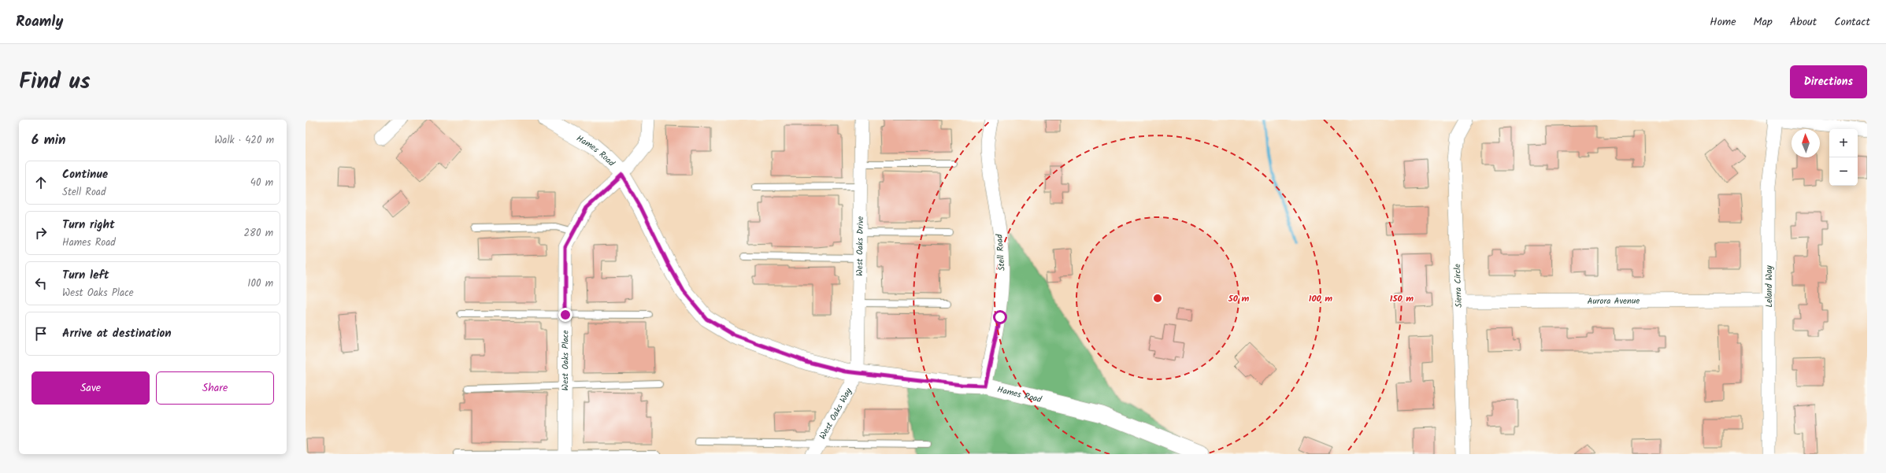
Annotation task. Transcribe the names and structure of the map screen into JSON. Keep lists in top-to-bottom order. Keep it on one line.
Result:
{"streets":{"street":["Hames Road","West Oaks Drive","Stell Road","Sierra Circle","Leland Way","Aurora Avenue","West Oaks Place","West Oaks Way"]},"crossings":[["Hames Road","West Oaks Drive"],["Hames Road","Stell Road"],["Hames Road","West Oaks Place"],["Hames Road","West Oaks Way"],["West Oaks Drive","West Oaks Way"],["Sierra Circle","Aurora Avenue"],["Leland Way","Aurora Avenue"]],"north":"top","page":{"header":"Roamly","nav":["Home","Map","About","Contact"],"title":"Find us","buttons":["Directions",["Save","Share"]],"heading":["6 min","Walk · 420 m"],"map_buttons":["+","−"],"list":[["Continue","Stell Road","40 m"],["Turn right","Hames Road","280 m"],["Turn left","West Oaks Place","100 m"],"Arrive at destination"]},"rings":["50 m","100 m","150 m"]}
